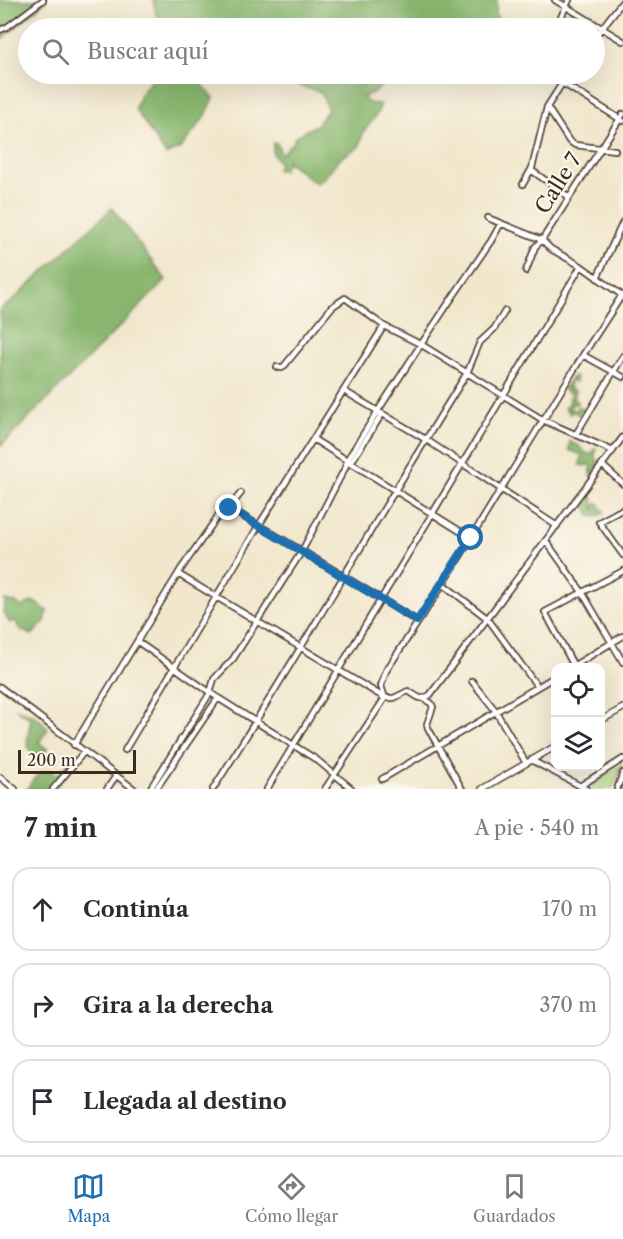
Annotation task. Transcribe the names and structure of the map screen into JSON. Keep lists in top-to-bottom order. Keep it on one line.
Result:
{"streets":{"street":["Calle 7"]},"scale_bar":"200 m","page":{"search":"Buscar aquí","scale":"200 m","heading":["7 min","A pie · 540 m"],"list":[["Continúa","170 m"],["Gira a la derecha","370 m"],"Llegada al destino"],"nav":["Mapa","Cómo llegar","Guardados"]}}
